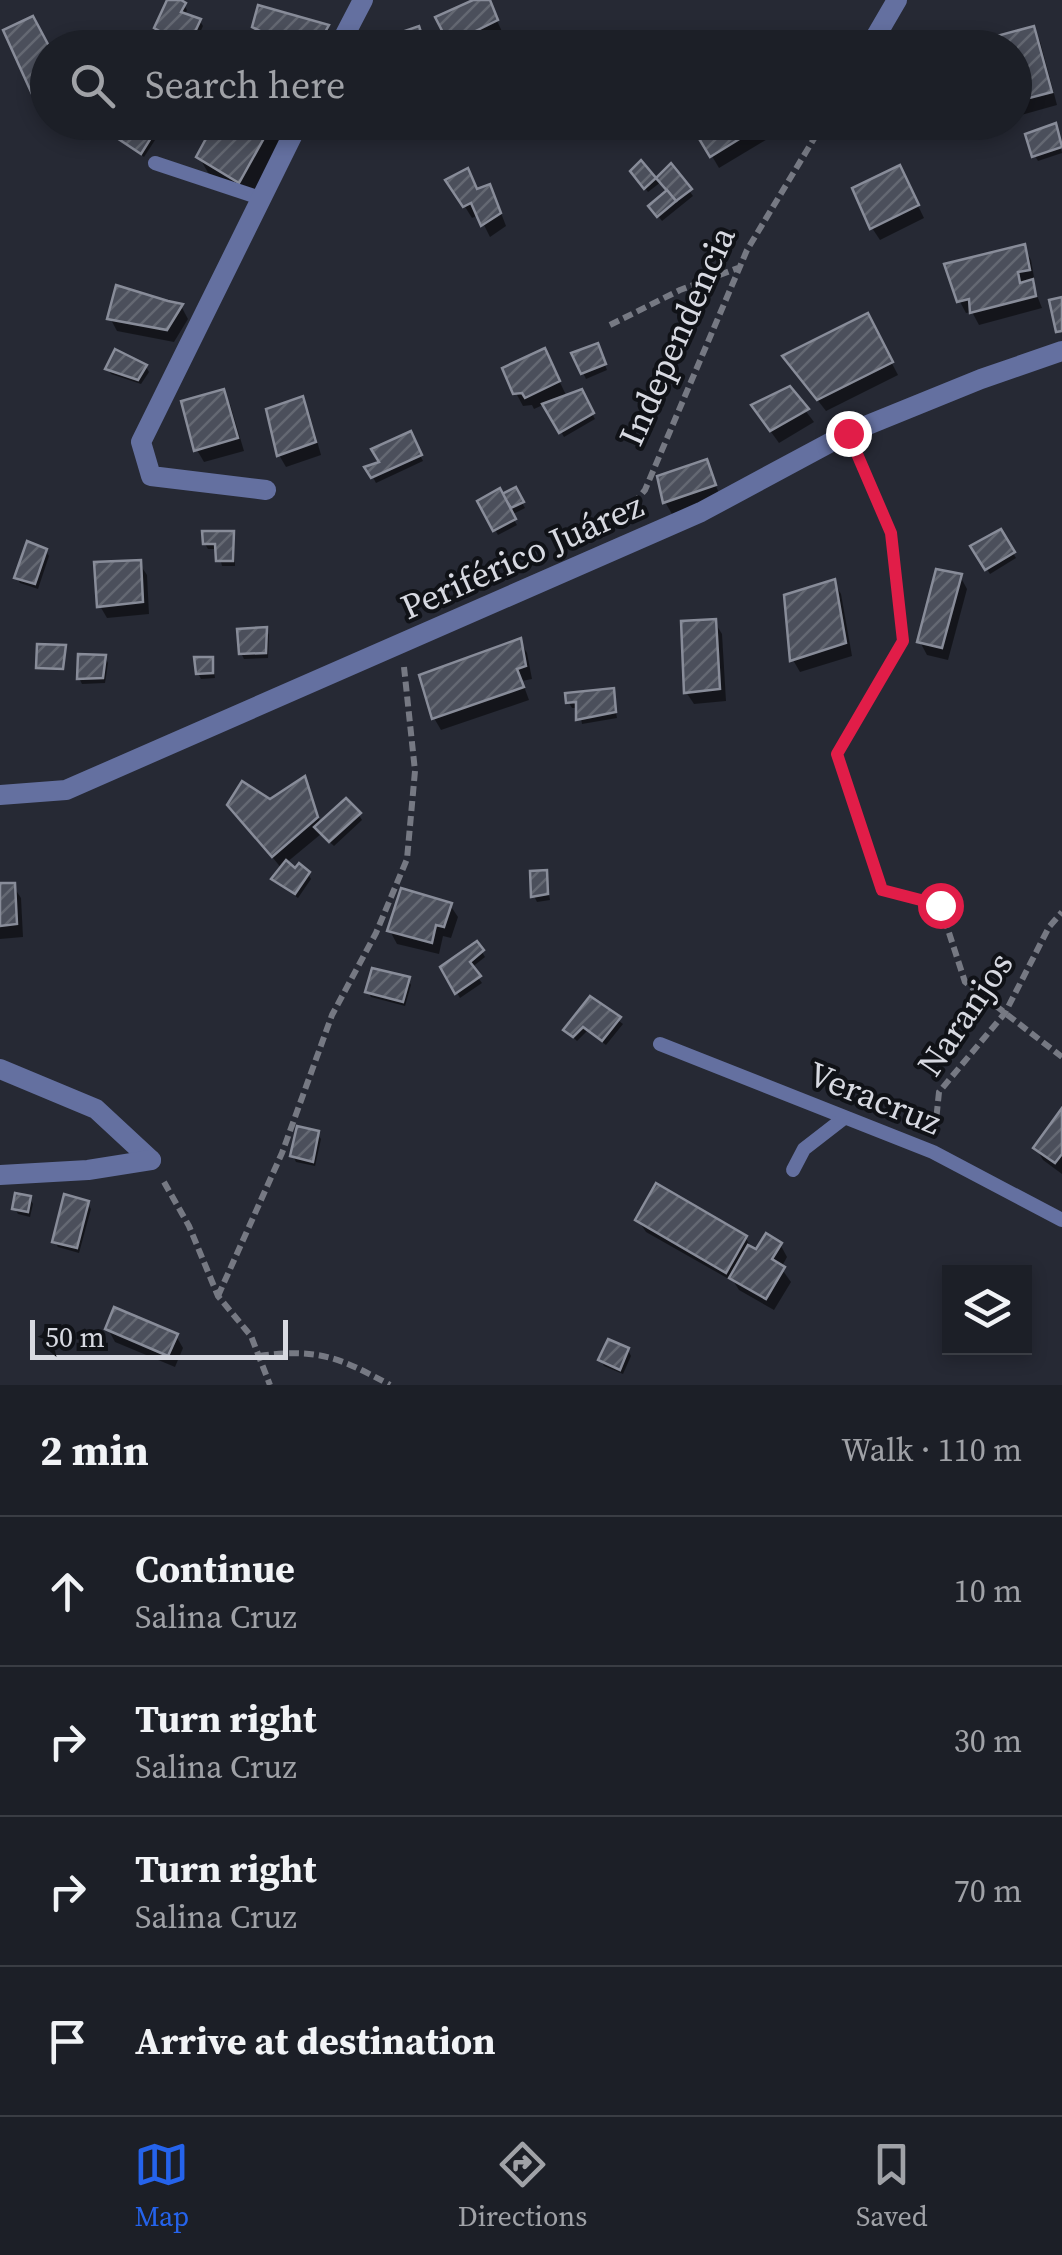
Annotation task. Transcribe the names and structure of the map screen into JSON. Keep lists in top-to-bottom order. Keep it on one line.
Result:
{"streets":{"street":["Periférico Juárez"],"lane":["Veracruz"],"path":["Independencia","Naranjos"]},"crossings":[["Naranjos","Veracruz"]],"scale_bar":"50 m","page":{"search":"Search here","scale":"50 m","heading":["2 min","Walk · 110 m"],"list":[["Continue","Salina Cruz","10 m"],["Turn right","Salina Cruz","30 m"],["Turn right","Salina Cruz","70 m"],"Arrive at destination"],"nav":["Map","Directions","Saved"]}}
